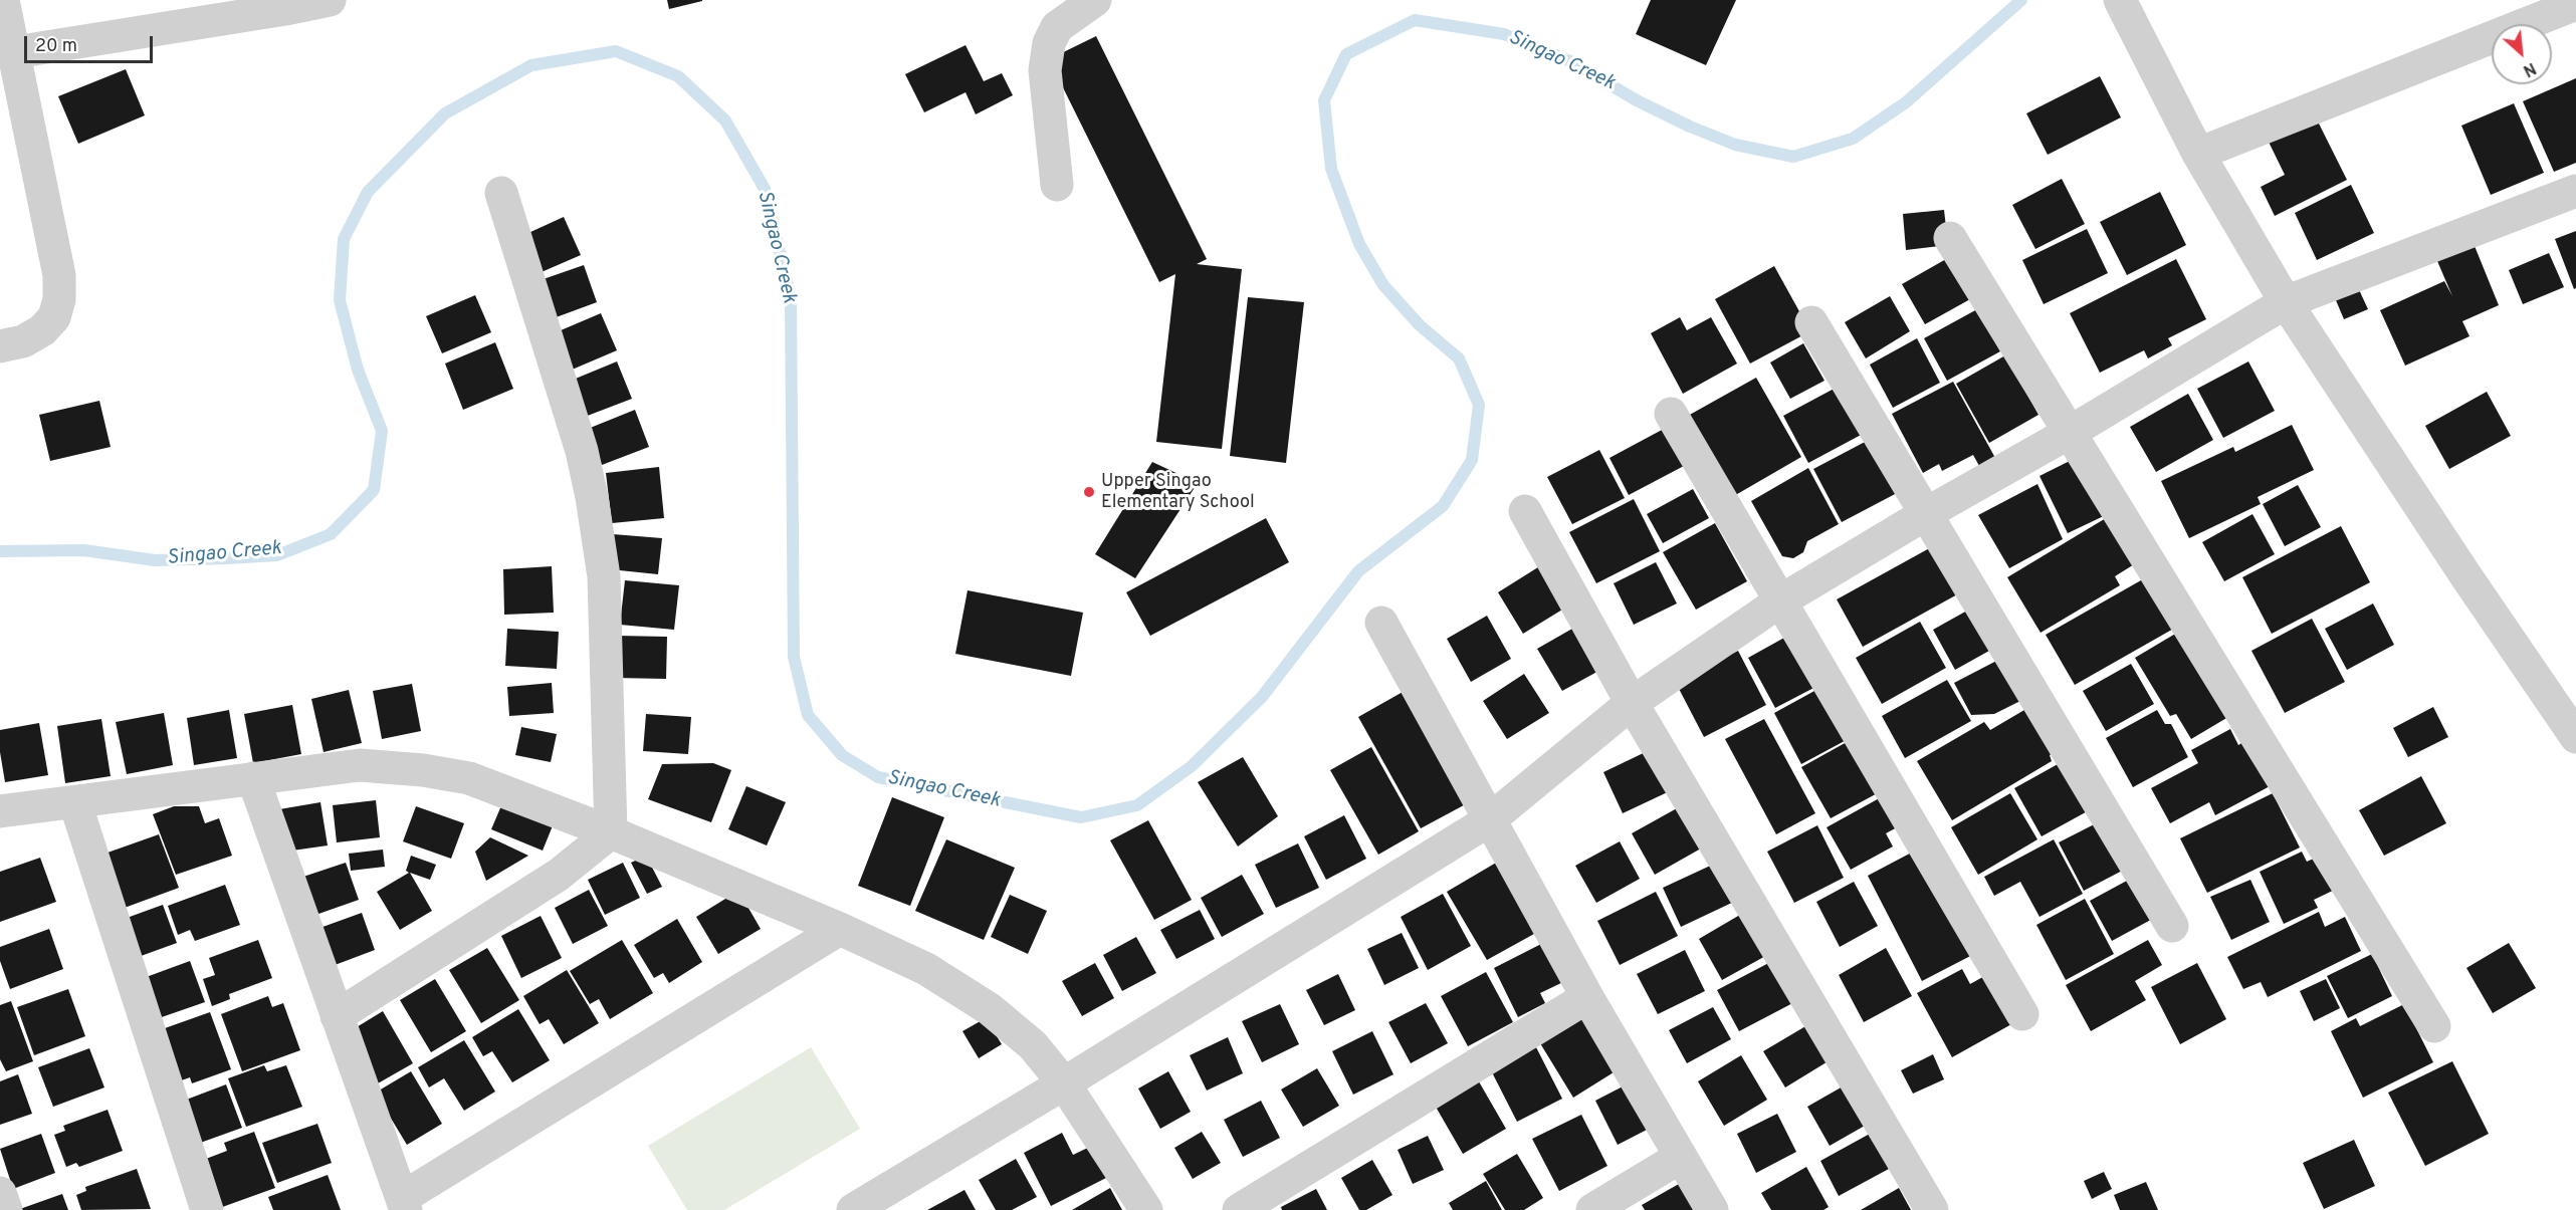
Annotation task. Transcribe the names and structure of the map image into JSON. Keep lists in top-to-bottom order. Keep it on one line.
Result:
{"water":["Singao Creek"],"places":["Upper Singao Elementary School"],"scale_bar":"20 m","north":"bottom right"}
